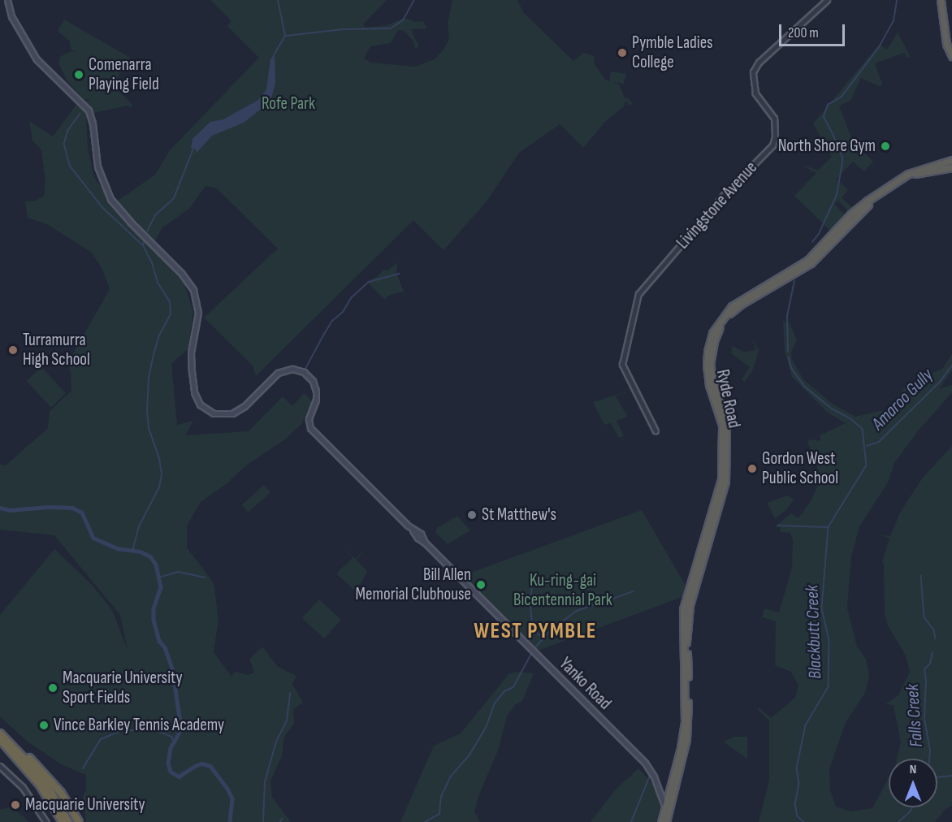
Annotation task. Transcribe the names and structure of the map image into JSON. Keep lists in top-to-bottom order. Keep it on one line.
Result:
{"streets":{"highway":["Ryde Road"],"main road":["Yanko Road"],"street":["Livingstone Avenue"]},"crossings":[["Ryde Road","Yanko Road"]],"districts":["WEST PYMBLE"],"water":["Amaroo Gully","Blackbutt Creek","Falls Creek"],"parks":["Rofe Park","Ku-ring-gai Bicentennial Park"],"places":["Pymble Ladies College","Comenarra Playing Field","North Shore Gym","Turramurra High School","Gordon West Public School","St Matthew's","Bill Allen Memorial Clubhouse","Macquarie University Sport Fields","Vince Barkley Tennis Academy","Macquarie University"],"scale_bar":"200 m","north":"top"}
